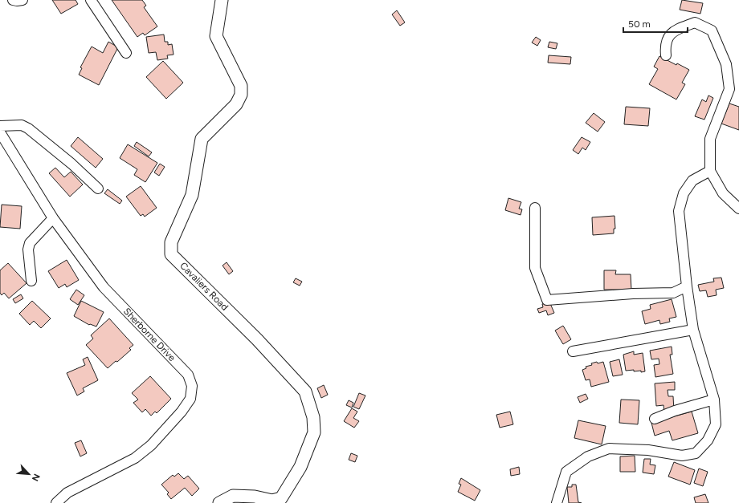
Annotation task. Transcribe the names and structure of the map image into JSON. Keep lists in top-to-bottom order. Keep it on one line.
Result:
{"streets":{"main road":["Cavaliers Road"],"street":["Sherborne Drive"]},"scale_bar":"50 m","north":"bottom right"}
